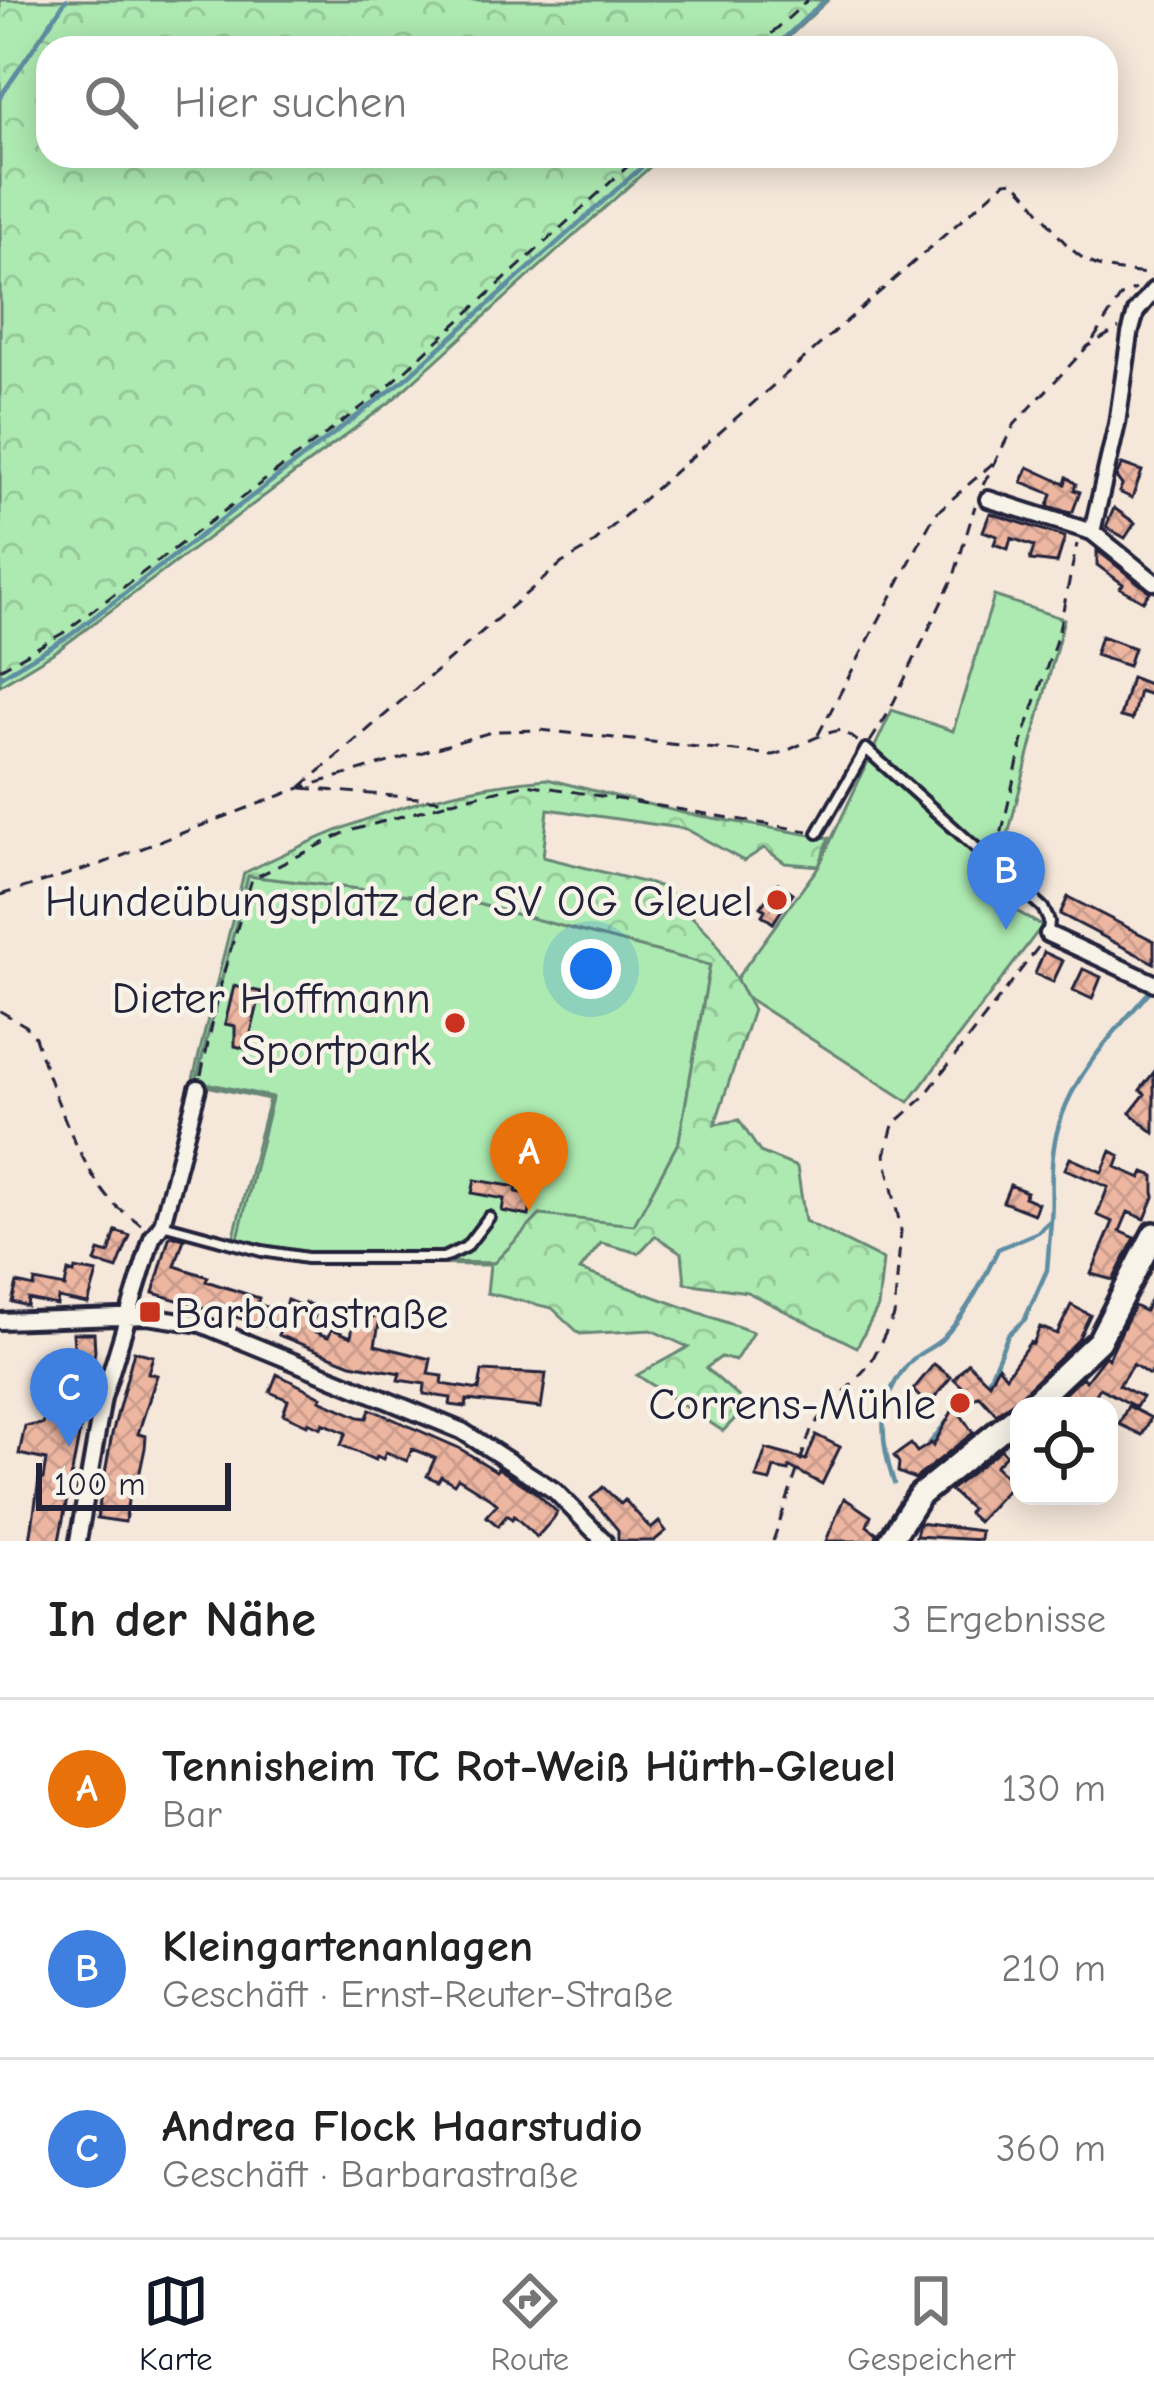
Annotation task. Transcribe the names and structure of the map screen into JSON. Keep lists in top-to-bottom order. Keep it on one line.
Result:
{"places":{"other":["Hundeübungsplatz der SV OG Gleuel","Dieter Hoffmann Sportpark","Correns-Mühle"],"transit":["Barbarastraße"]},"scale_bar":"100 m","page":{"search":"Hier suchen","pins":["B","A","C"],"scale":"100 m","heading":["In der Nähe","3 Ergebnisse"],"list":[{"mark":"A","name":"Tennisheim TC Rot-Weiß Hürth-Gleuel","note":"Bar","value":"130 m"},{"mark":"B","name":"Kleingartenanlagen","note":"Geschäft · Ernst-Reuter-Straße","value":"210 m"},{"mark":"C","name":"Andrea Flock Haarstudio","note":"Geschäft · Barbarastraße","value":"360 m"}],"nav":["Karte","Route","Gespeichert"]}}
